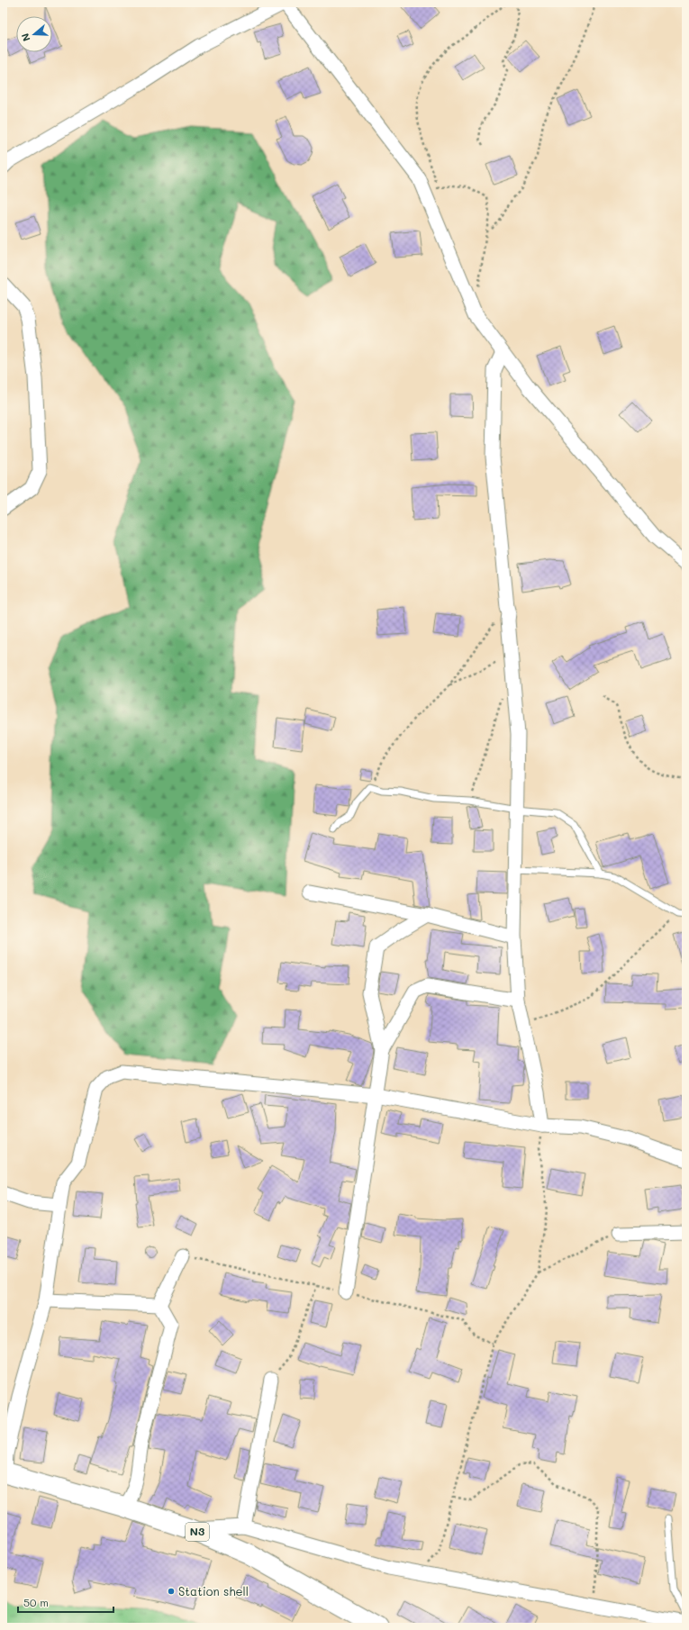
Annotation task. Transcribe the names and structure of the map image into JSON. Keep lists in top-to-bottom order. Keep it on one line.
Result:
{"streets":{"highway":["N3"]},"places":["Station shell"],"scale_bar":"50 m","north":"left"}
